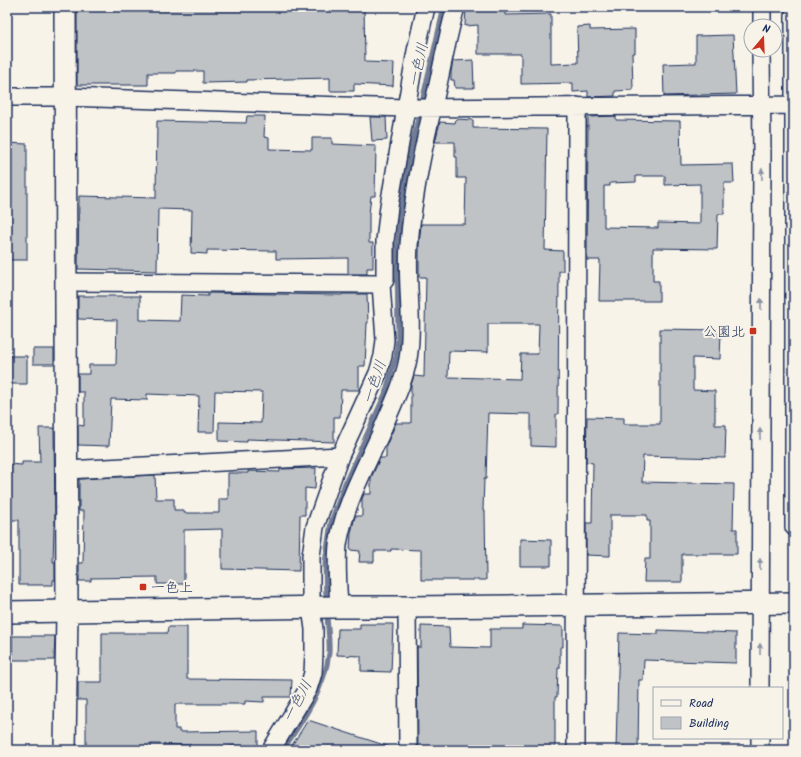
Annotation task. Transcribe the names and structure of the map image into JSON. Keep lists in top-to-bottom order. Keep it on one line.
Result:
{"water":["一色川"],"places":{"transit":["公園北","一色上"]},"legend":["Road","Building"],"north":"top"}
